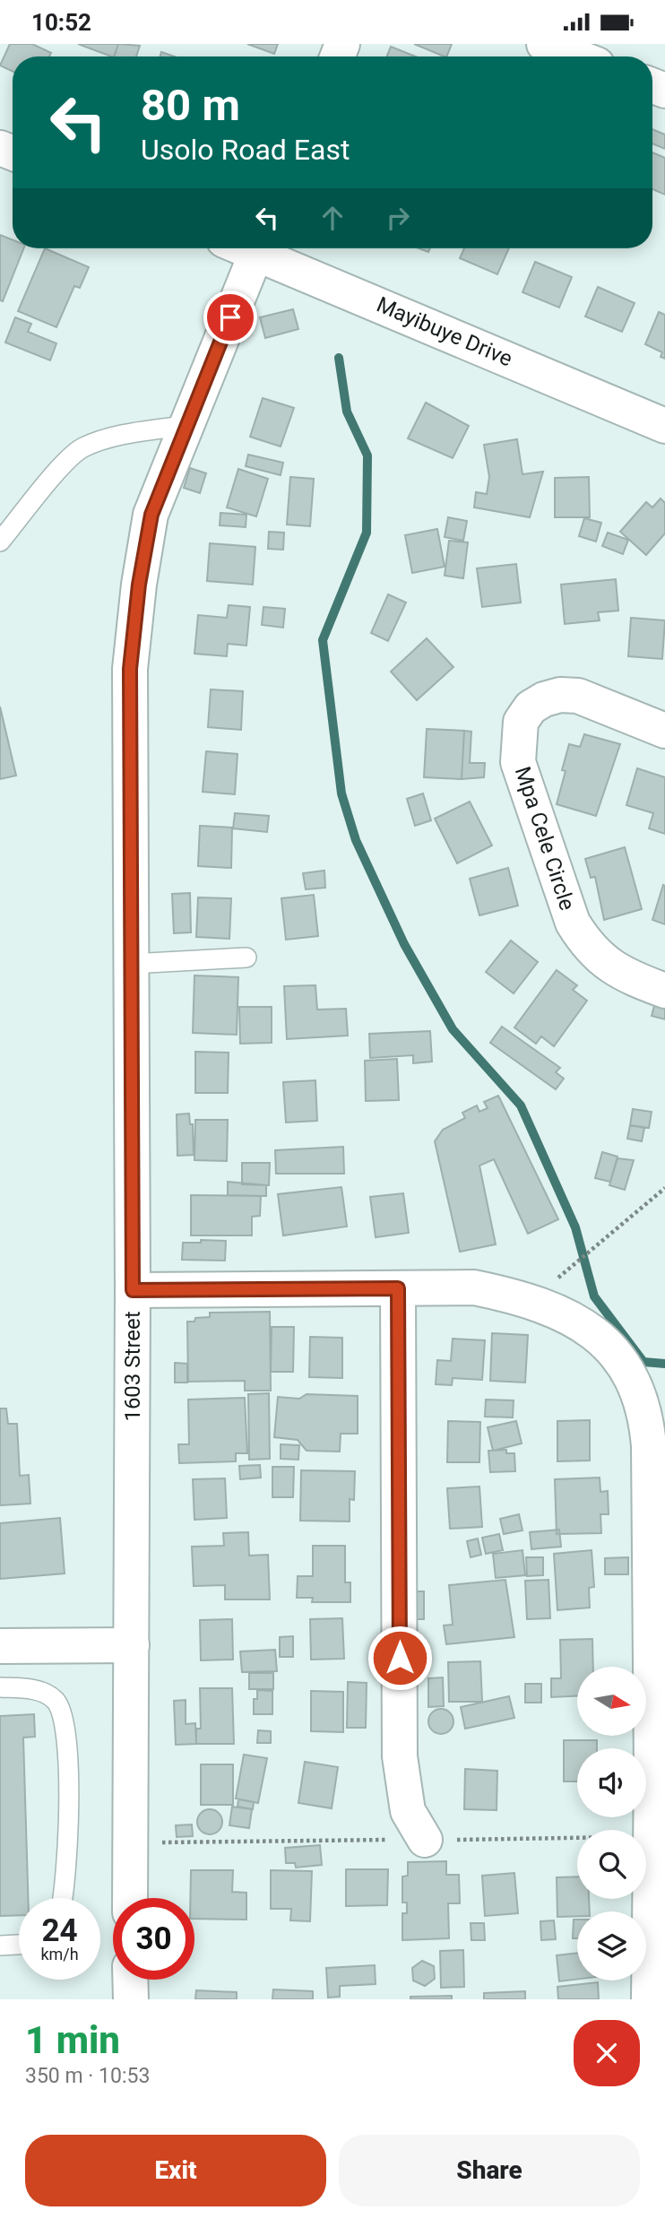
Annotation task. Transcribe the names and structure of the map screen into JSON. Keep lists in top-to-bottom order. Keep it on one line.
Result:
{"streets":{"street":["Mayibuye Drive","Mpa Cele Circle","1603 Street"]},"north":"right","page":{"status":"10:52","turn":["80 m","Usolo Road East"],"speed":"24 km/h","limit":"30","heading":["1 min","350 m · 10:53"],"buttons":["Exit","Share"]}}
